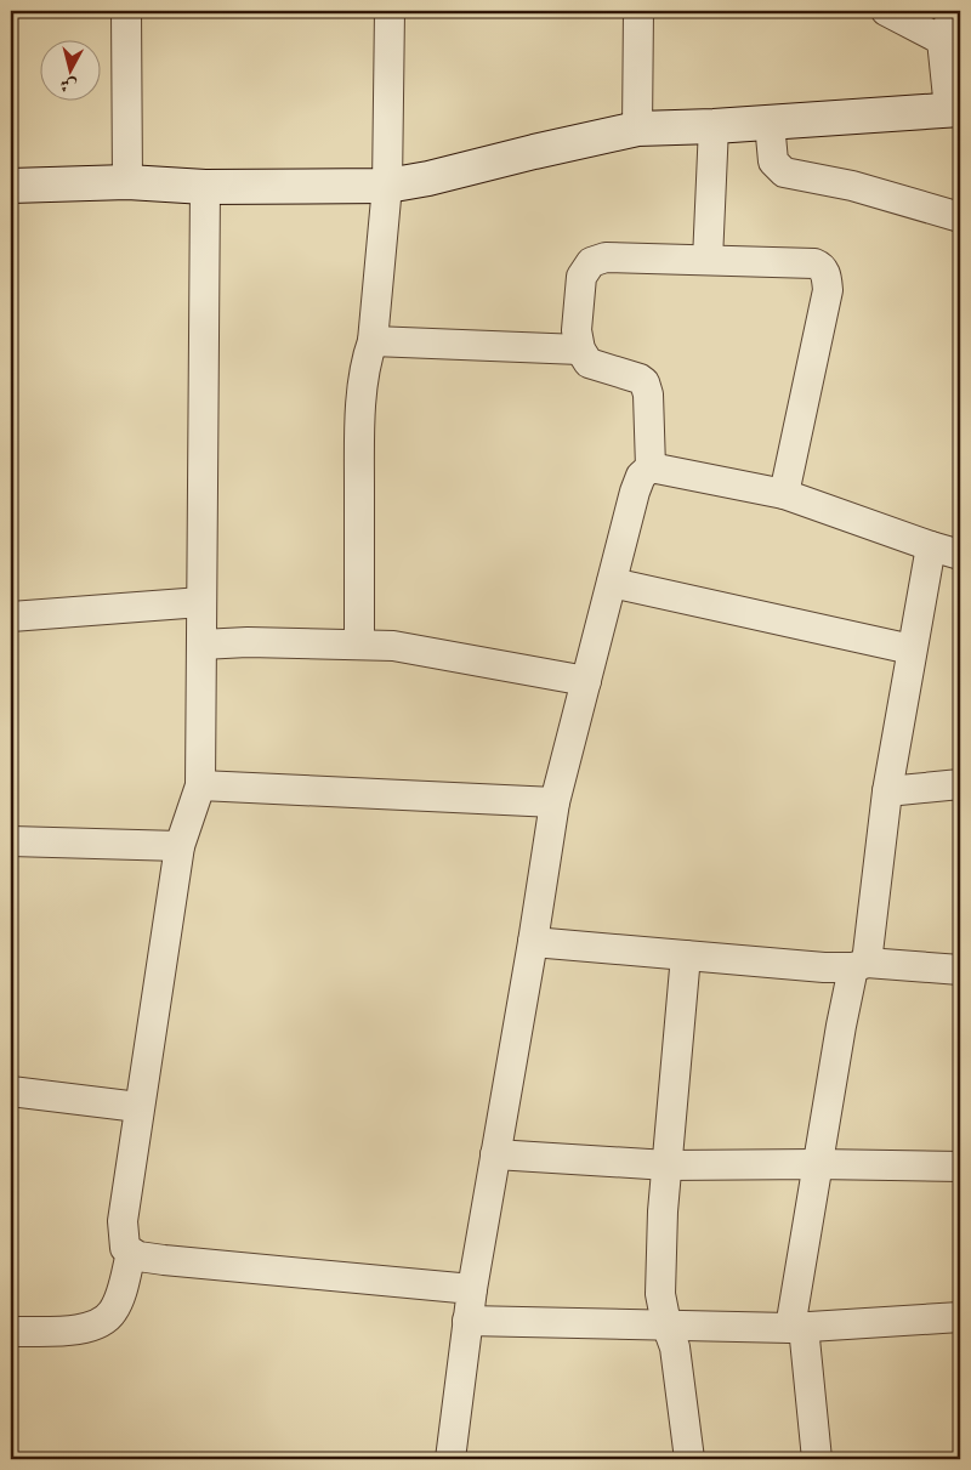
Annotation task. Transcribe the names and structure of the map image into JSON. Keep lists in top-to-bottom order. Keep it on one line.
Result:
{"north":"bottom"}
